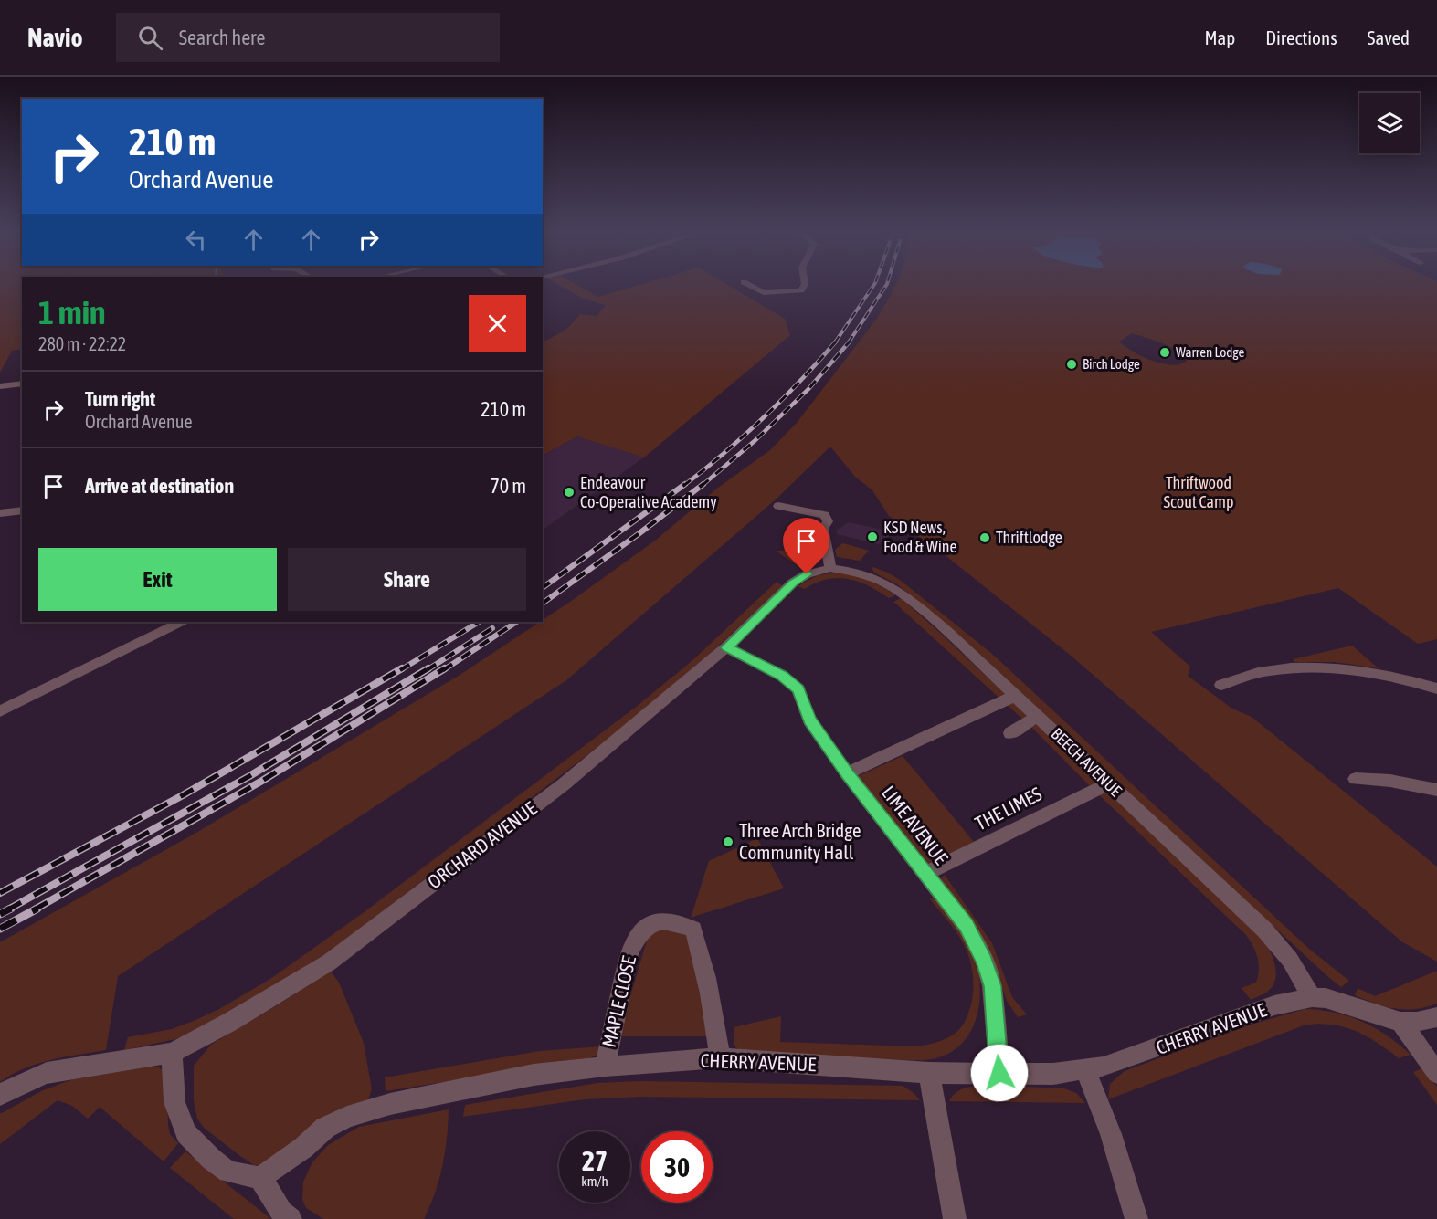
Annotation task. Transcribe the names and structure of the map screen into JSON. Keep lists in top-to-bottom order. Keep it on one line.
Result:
{"streets":{"street":["BEECH AVENUE","THE LIMES","LIME AVENUE","ORCHARD AVENUE","MAPLE CLOSE","CHERRY AVENUE"]},"crossings":[["BEECH AVENUE","THE LIMES"],["BEECH AVENUE","ORCHARD AVENUE"],["BEECH AVENUE","CHERRY AVENUE"],["THE LIMES","LIME AVENUE"],["LIME AVENUE","ORCHARD AVENUE"],["LIME AVENUE","CHERRY AVENUE"],["MAPLE CLOSE","CHERRY AVENUE"]],"parks":["Thriftwood Scout Camp"],"places":["Warren Lodge","Birch Lodge","Endeavour Co-Operative Academy","KSD News, Food & Wine","Thriftlodge","Three Arch Bridge Community Hall"],"page":{"header":"Navio","search":"Search here","nav":["Map","Directions","Saved"],"turn":["210 m","Orchard Avenue"],"heading":["1 min","280 m · 22:22"],"list":[{"name":"Turn right","note":"Orchard Avenue","value":"210 m"},{"name":"Arrive at destination","value":"70 m"}],"buttons":["Exit","Share"],"speed":"27 km/h","limit":"30"}}
